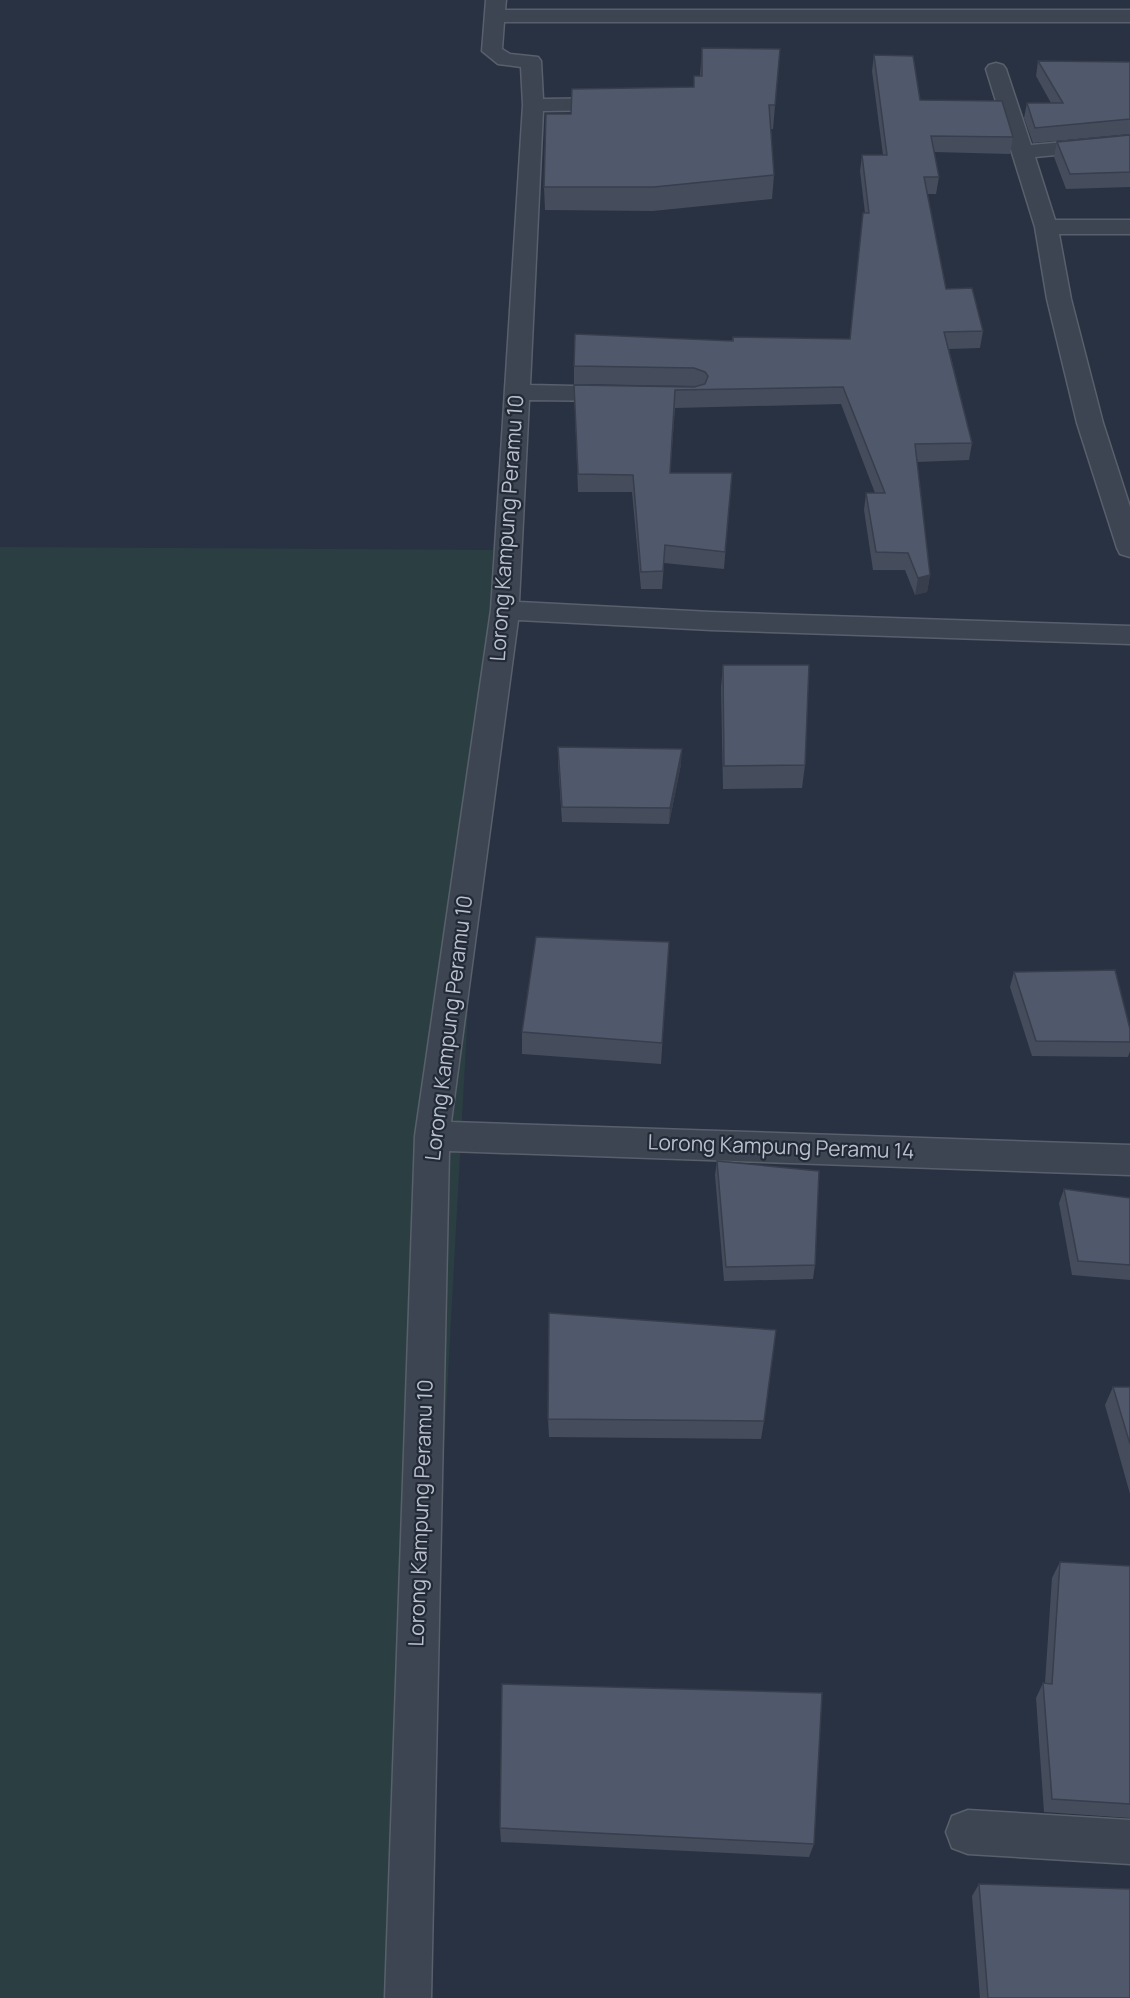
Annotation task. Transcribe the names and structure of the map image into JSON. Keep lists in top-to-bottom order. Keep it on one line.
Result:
{"streets":{"street":["Lorong Kampung Peramu 10","Lorong Kampung Peramu 14"]},"crossings":[["Lorong Kampung Peramu 10","Lorong Kampung Peramu 14"]]}
